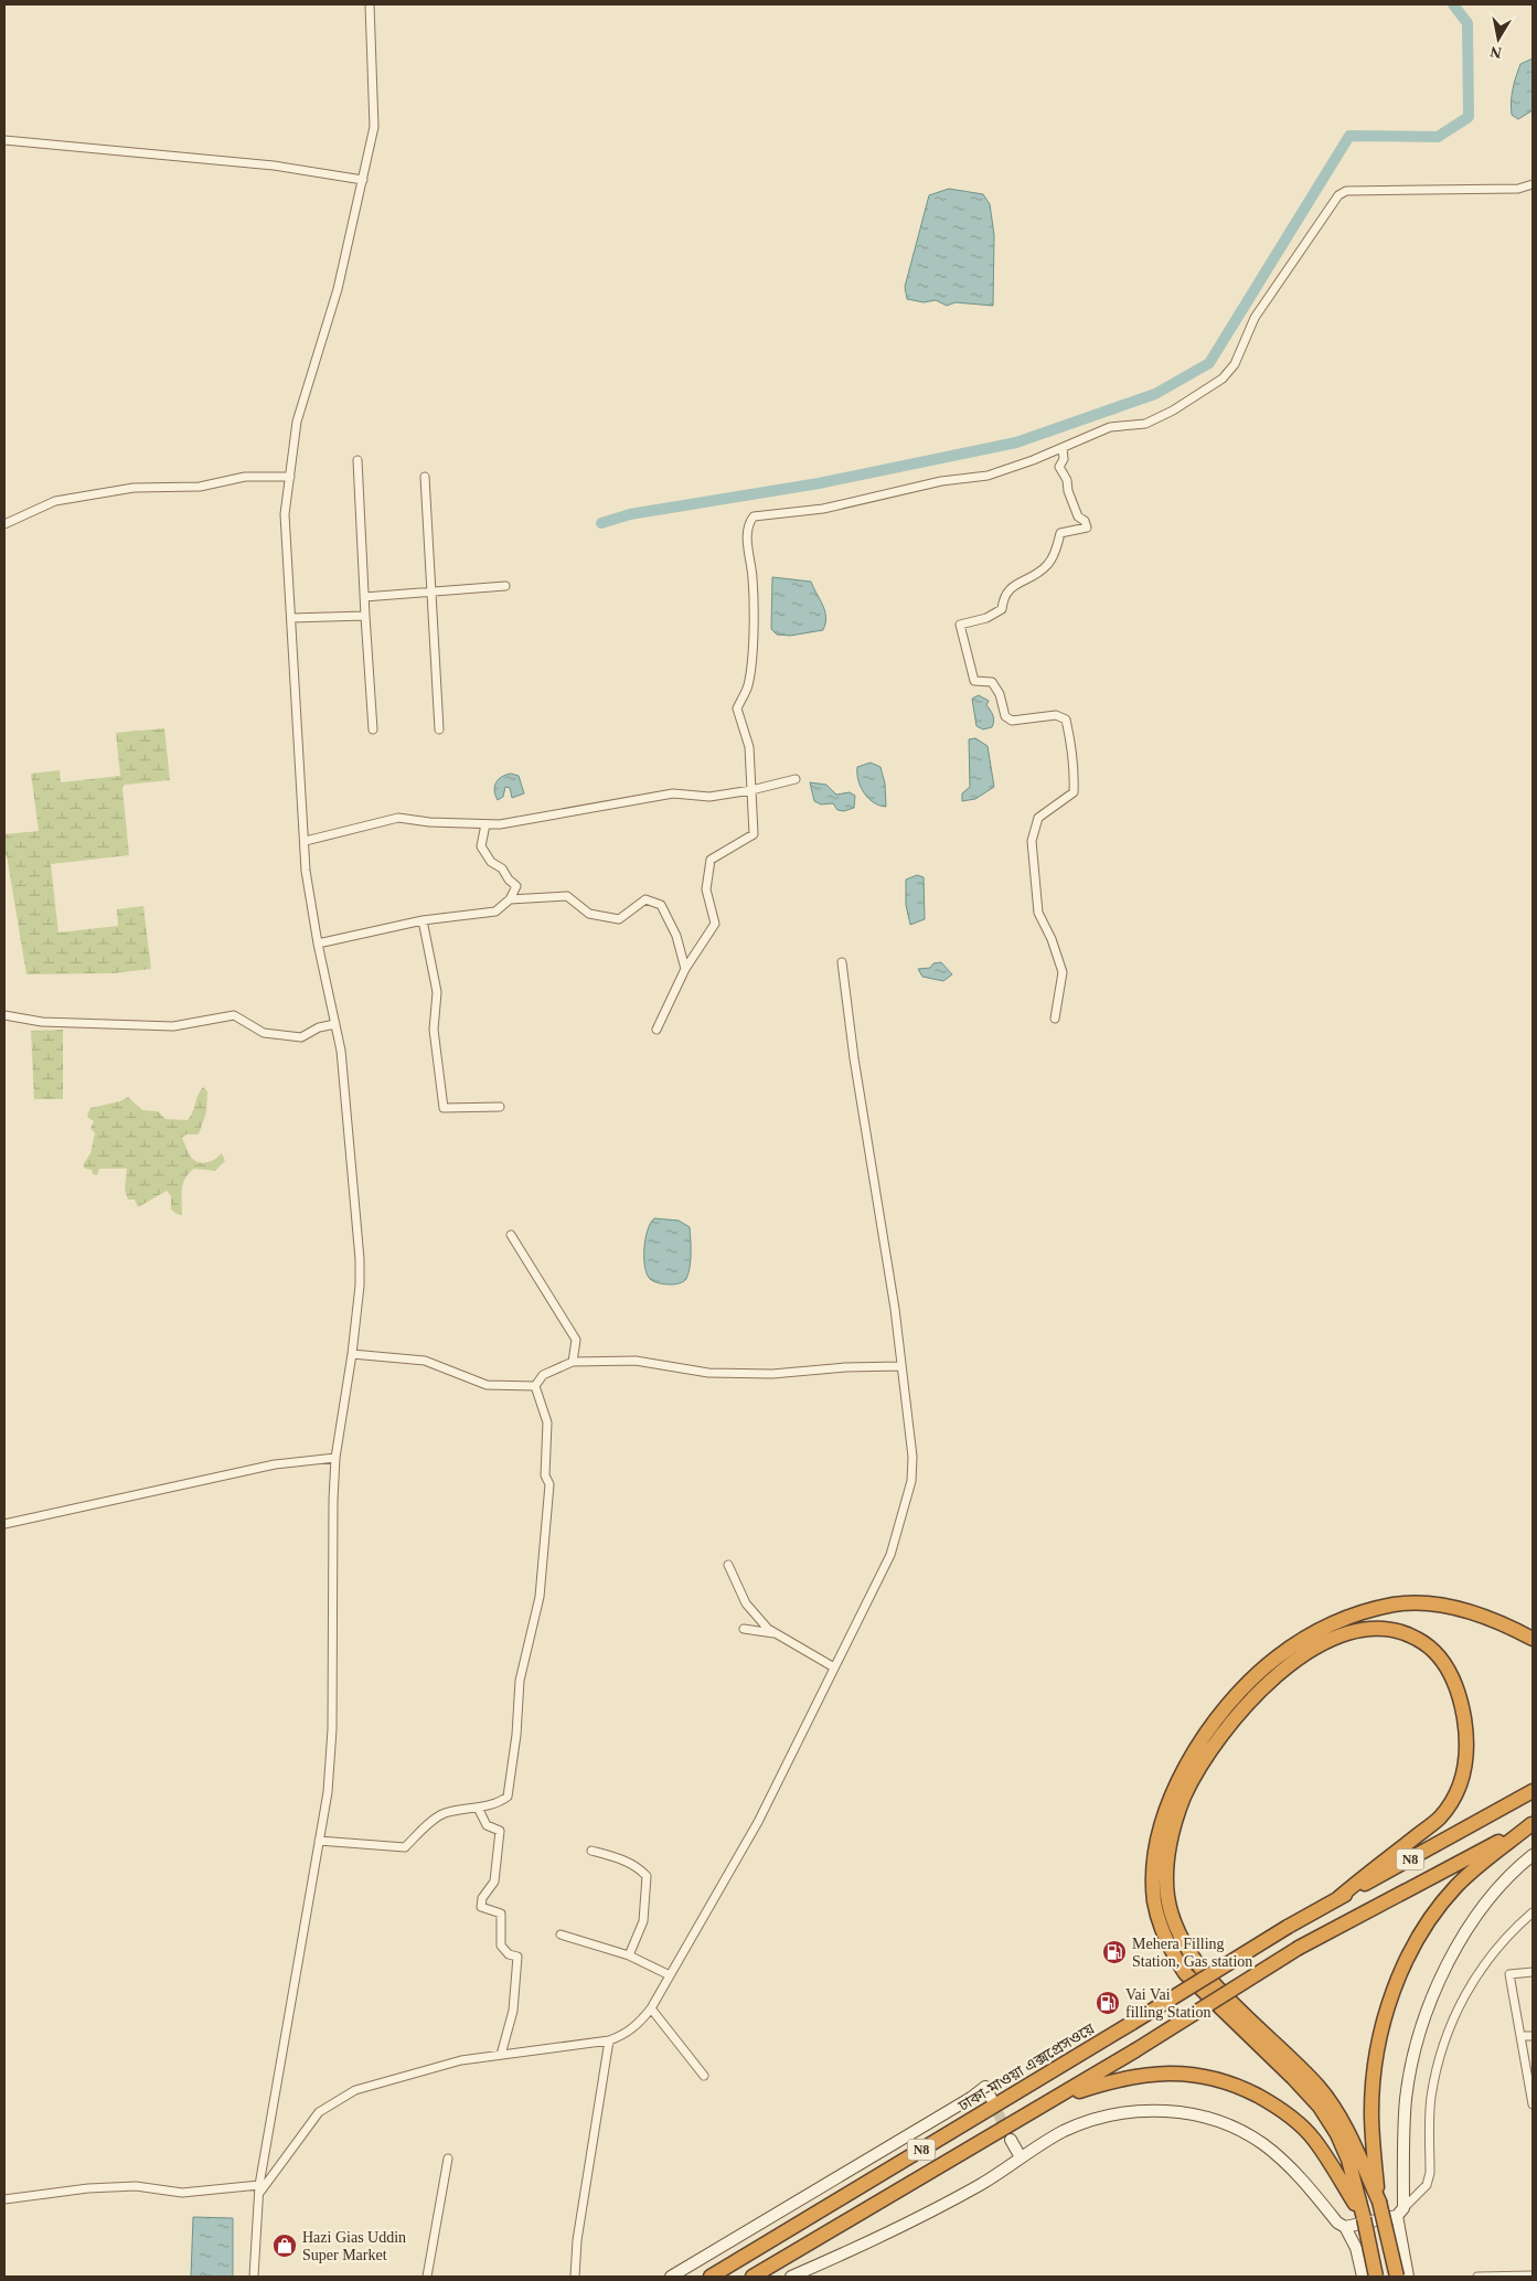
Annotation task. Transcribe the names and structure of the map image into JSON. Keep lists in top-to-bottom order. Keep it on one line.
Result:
{"streets":{"highway":["N8","ঢাকা-মাওয়া এক্সপ্রেসওয়ে"]},"places":{"fuel station":["Mehera Filling Station, Gas station","Vai Vai filling Station"],"shop":["Hazi Gias Uddin Super Market"]},"north":"bottom"}
